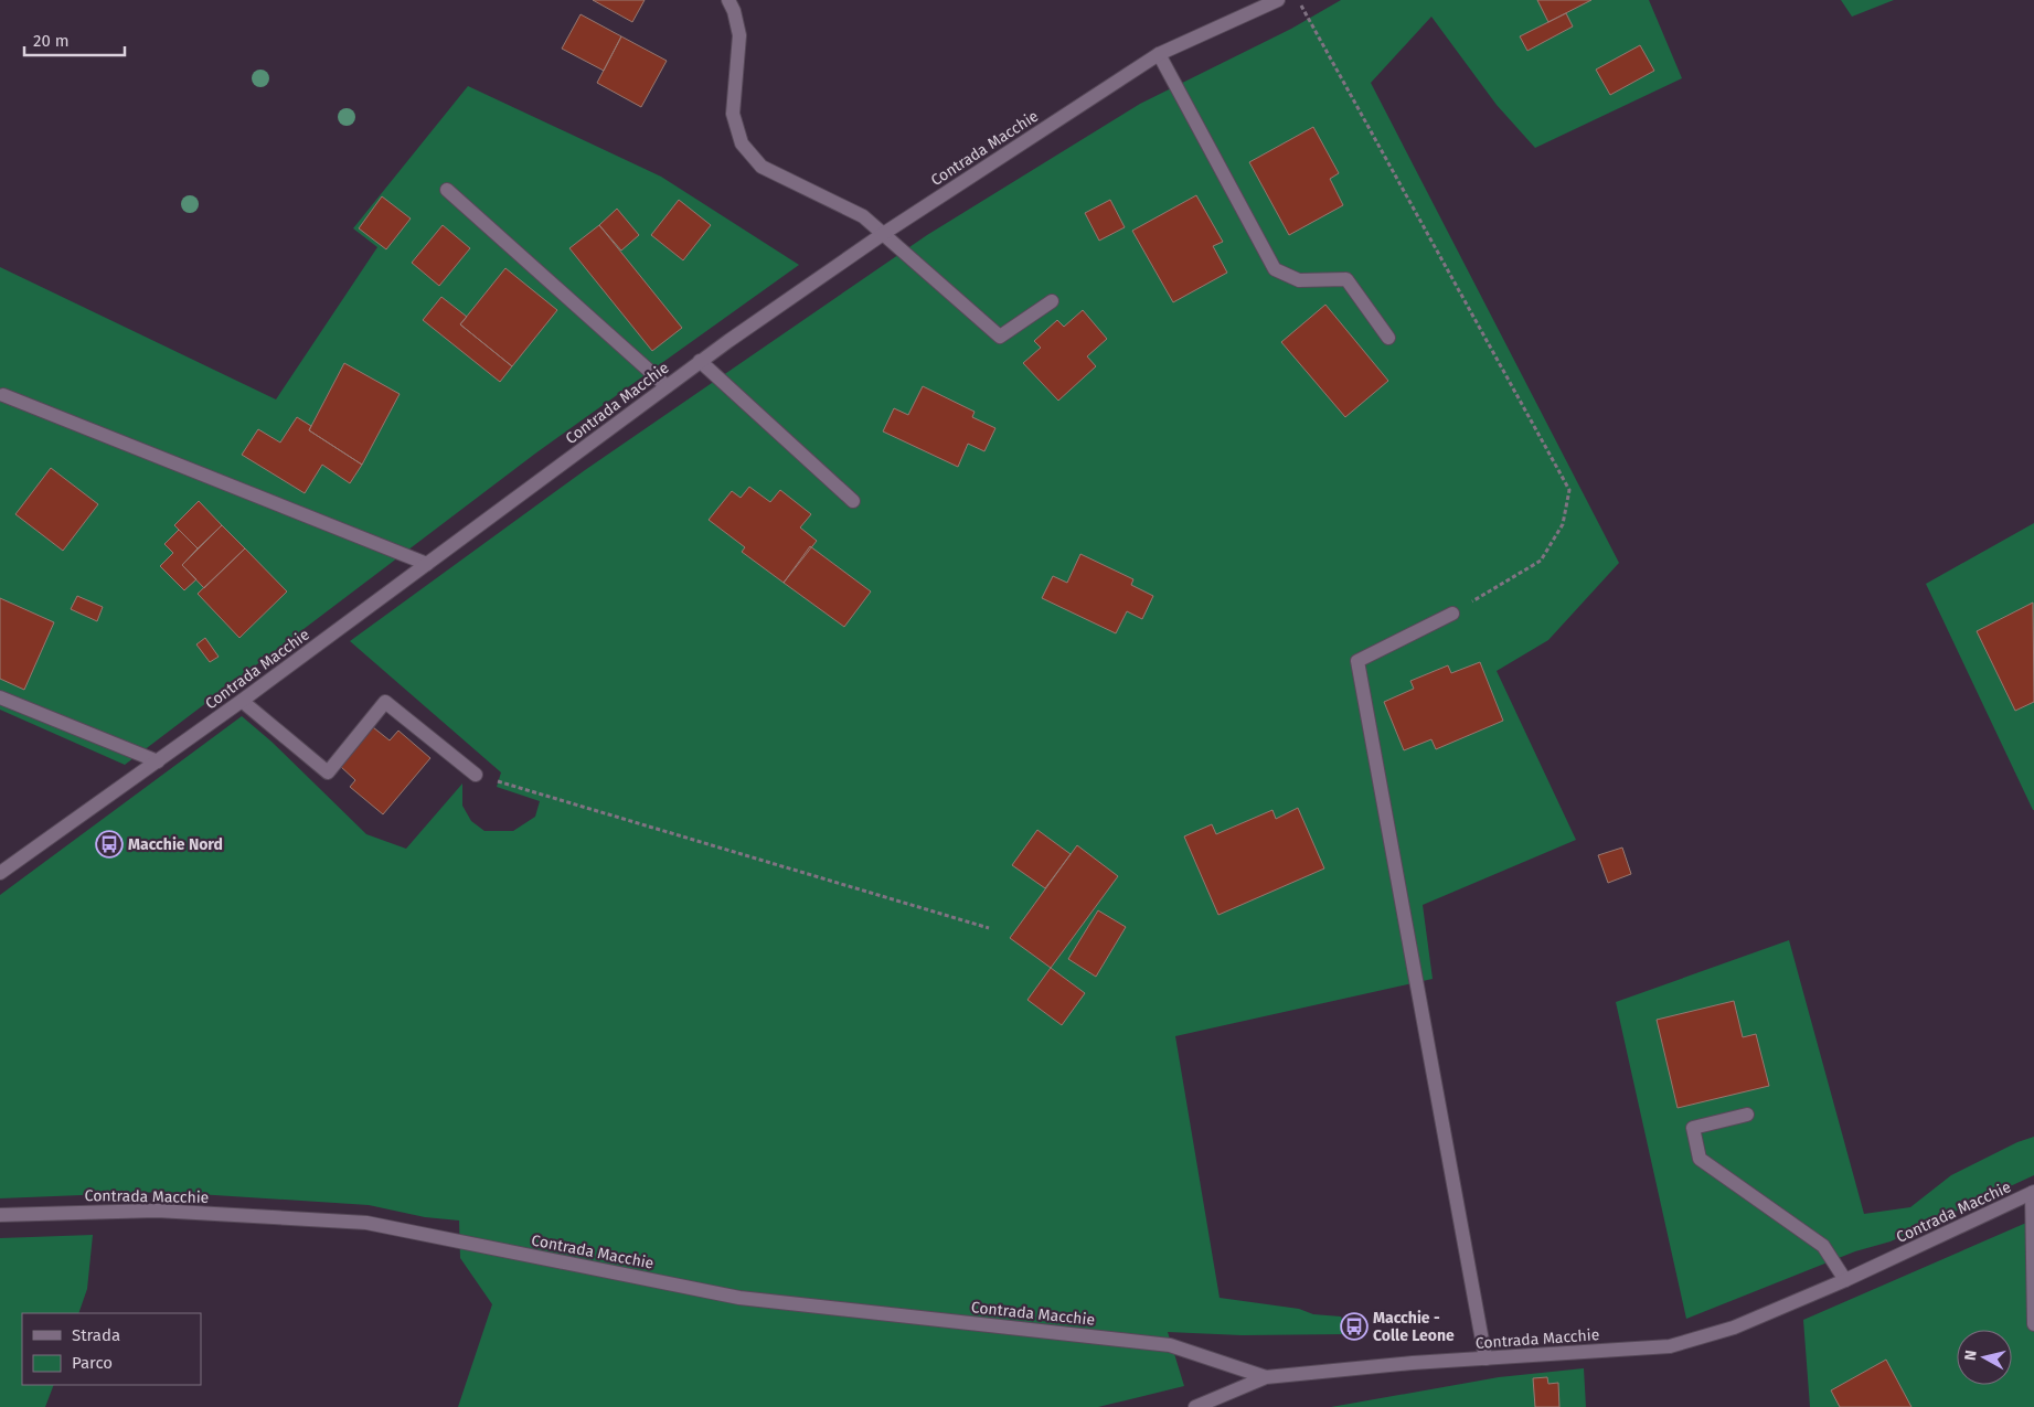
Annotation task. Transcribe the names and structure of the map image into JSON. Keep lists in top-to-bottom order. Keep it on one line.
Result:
{"streets":{"street":["Contrada Macchie"]},"places":{"bus stop":["Macchie Nord","Macchie - Colle Leone"]},"legend":["Strada","Parco"],"scale_bar":"20 m","north":"left"}
